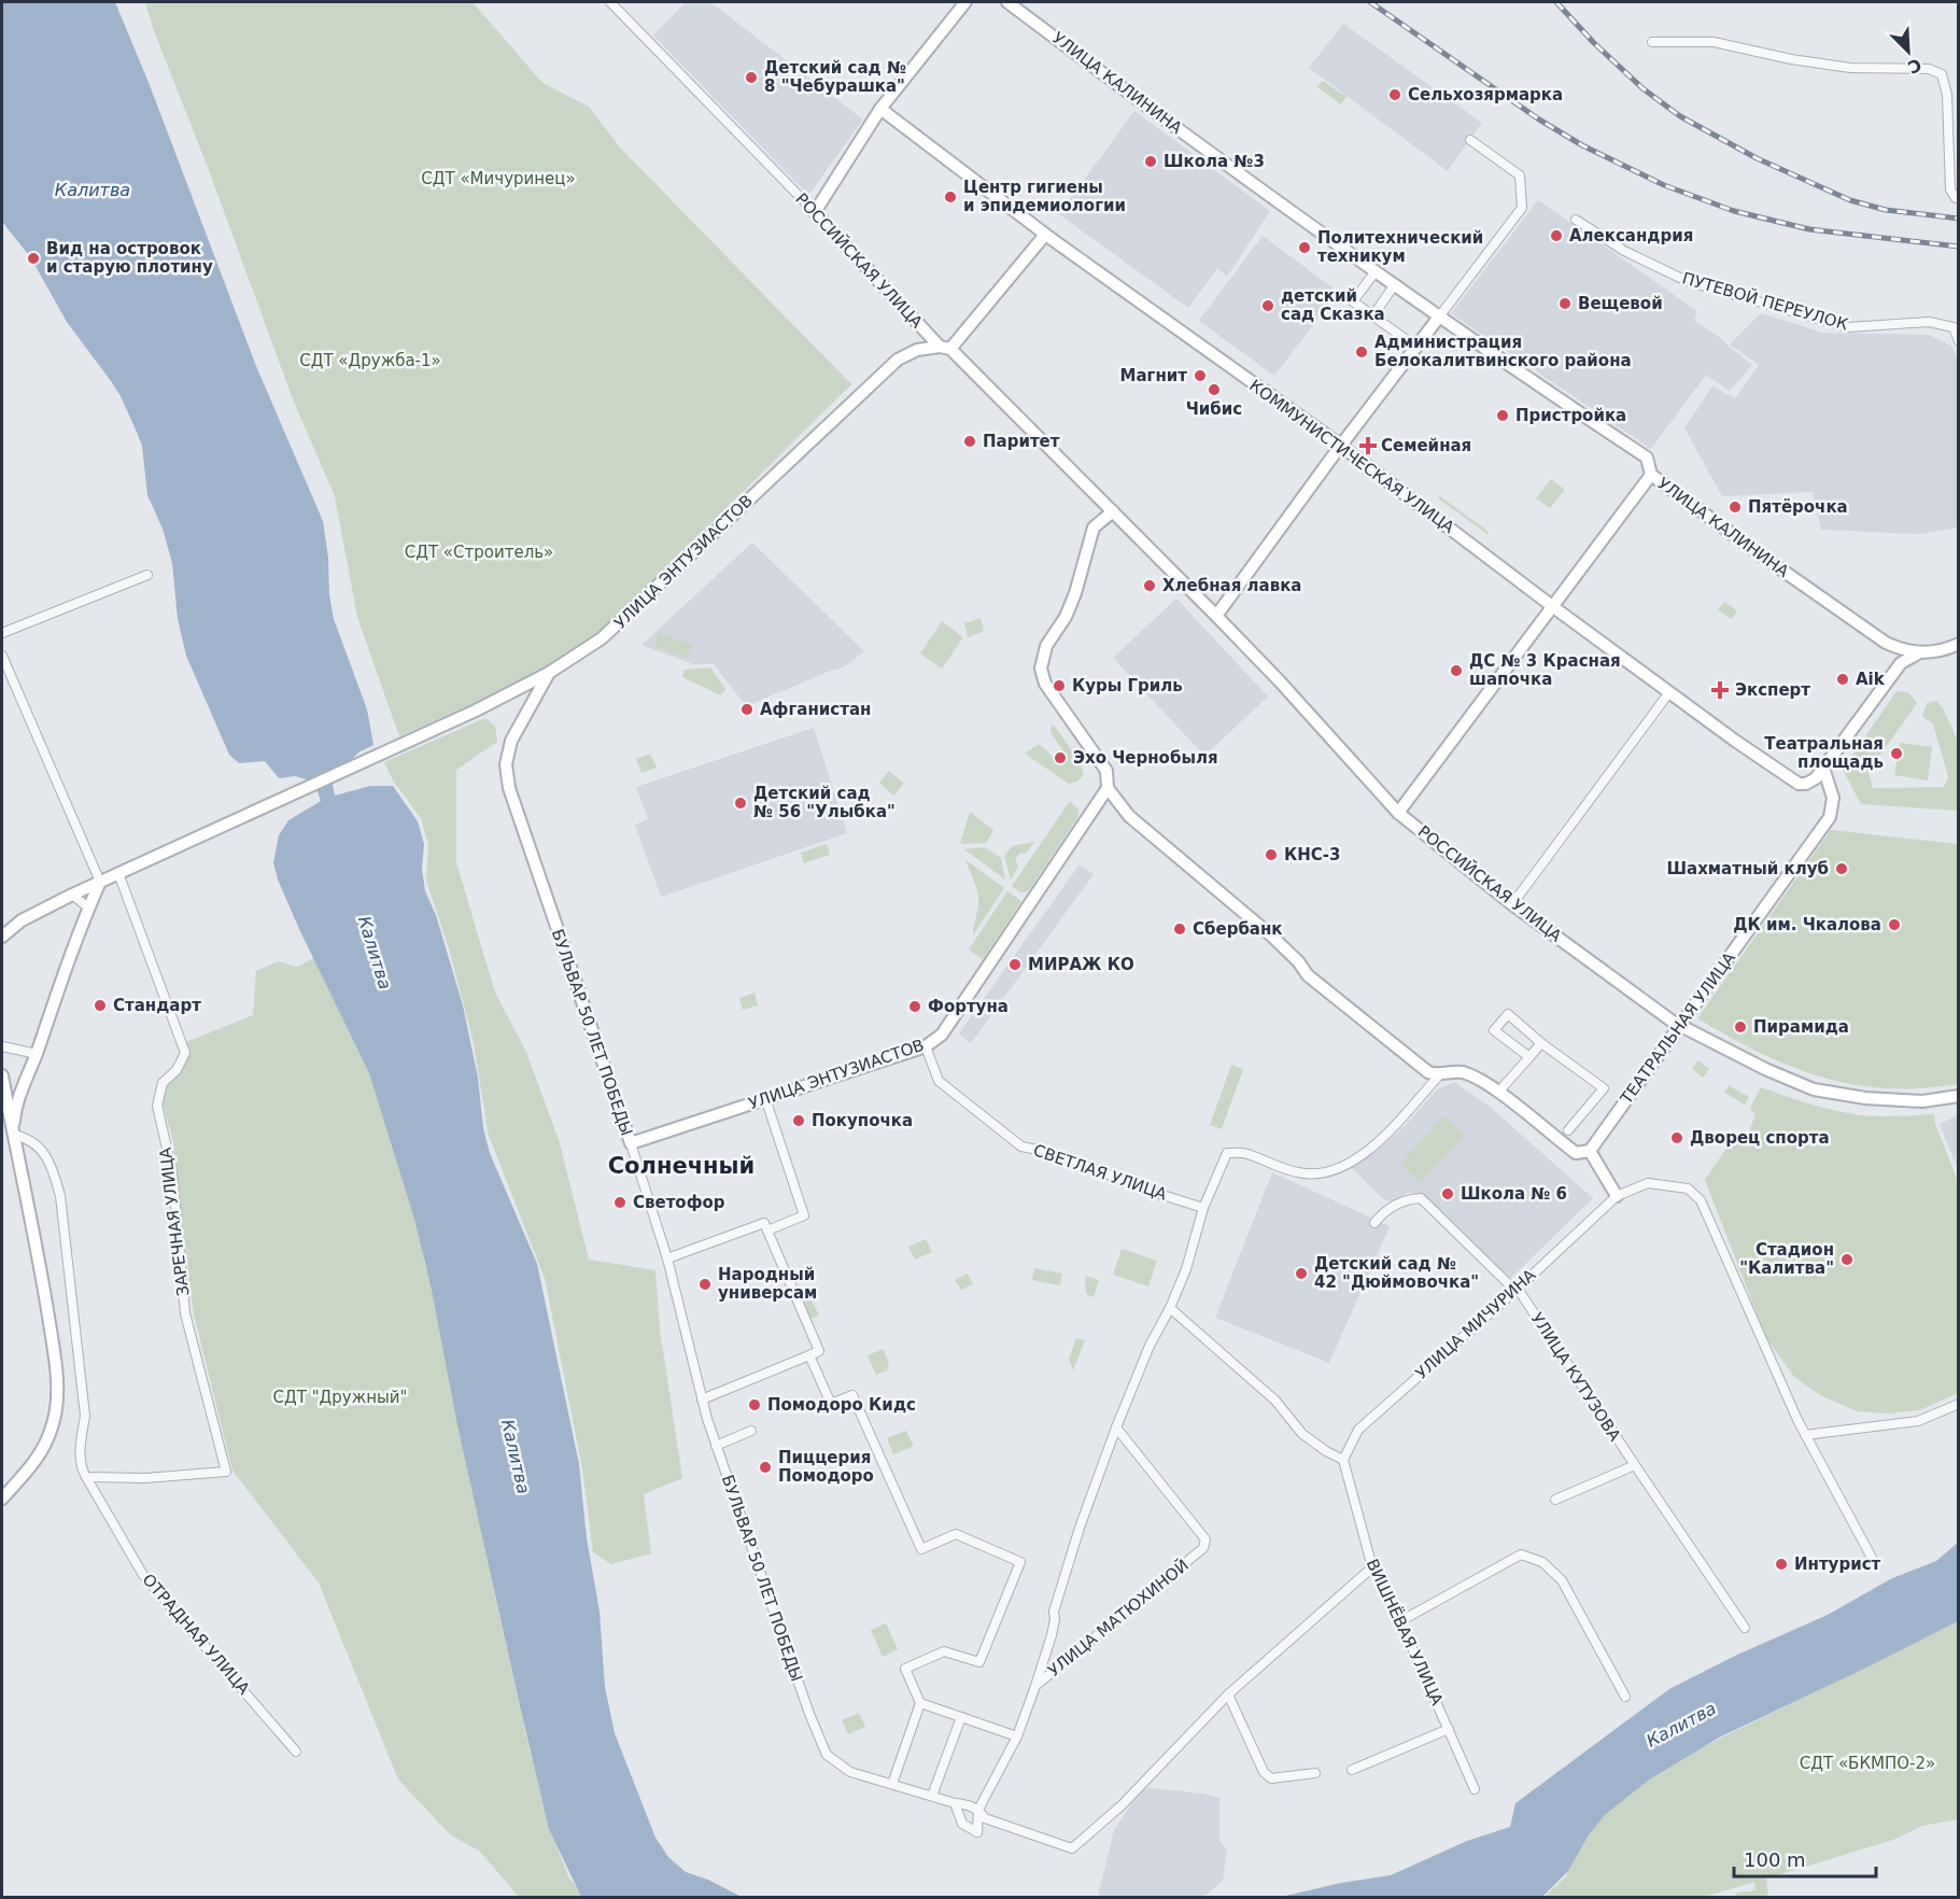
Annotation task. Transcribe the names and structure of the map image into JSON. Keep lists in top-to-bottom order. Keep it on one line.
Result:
{"streets":{"street":["УЛИЦА КАЛИНИНА","РОССИЙСКАЯ УЛИЦА","ПУТЕВОЙ ПЕРЕУЛОК","КОММУНИСТИЧЕСКАЯ УЛИЦА","УЛИЦА ЭНТУЗИАСТОВ","ТЕАТРАЛЬНАЯ УЛИЦА","БУЛЬВАР 50 ЛЕТ ПОБЕДЫ","СВЕТЛАЯ УЛИЦА","ЗАРЕЧНАЯ УЛИЦА","УЛИЦА МИЧУРИНА","УЛИЦА КУТУЗОВА","УЛИЦА МАТЮХИНОЙ","ВИШНЁВАЯ УЛИЦА","ОТРАДНАЯ УЛИЦА"]},"crossings":[["РОССИЙСКАЯ УЛИЦА","УЛИЦА ЭНТУЗИАСТОВ"],["РОССИЙСКАЯ УЛИЦА","ТЕАТРАЛЬНАЯ УЛИЦА"],["КОММУНИСТИЧЕСКАЯ УЛИЦА","ТЕАТРАЛЬНАЯ УЛИЦА"],["УЛИЦА ЭНТУЗИАСТОВ","БУЛЬВАР 50 ЛЕТ ПОБЕДЫ"],["УЛИЦА ЭНТУЗИАСТОВ","СВЕТЛАЯ УЛИЦА"],["УЛИЦА ЭНТУЗИАСТОВ","ЗАРЕЧНАЯ УЛИЦА"],["ЗАРЕЧНАЯ УЛИЦА","ОТРАДНАЯ УЛИЦА"],["УЛИЦА МИЧУРИНА","УЛИЦА КУТУЗОВА"],["УЛИЦА МИЧУРИНА","ВИШНЁВАЯ УЛИЦА"]],"districts":["Солнечный"],"water":["Калитва"],"parks":["СДТ «Мичуринец»","СДТ «Дружба-1»","СДТ «Строитель»","СДТ \"Дружный\"","СДТ «БКМПО-2»"],"places":{"other":["Детский сад № 8 \"Чебурашка\"","Сельхозярмарка","Школа №3","Центр гигиены и эпидемиологии","Александрия","Политехнический техникум","Вид на островок и старую плотину","Вещевой","детский сад Сказка","Администрация Белокалитвинского района","Магнит","Чибис","Пристройка","Паритет","Пятёрочка","Хлебная лавка","ДС № 3 Красная шапочка","Aik","Куры Гриль","Афганистан","Театральная площадь","Эхо Чернобыля","Детский сад № 56 \"Улыбка\"","КНС-3","Шахматный клуб","ДК им. Чкалова","Сбербанк","МИРАЖ КО","Стандарт","Фортуна","Пирамида","Покупочка","Дворец спорта","Школа № 6","Светофор","Стадион \"Калитва\"","Детский сад № 42 \"Дюймовочка\"","Народный универсам","Помодоро Кидс","Пиццерия Помодоро","Интурист"],"health":["Семейная","Эксперт"]},"scale_bar":"100 m","north":"bottom right"}
